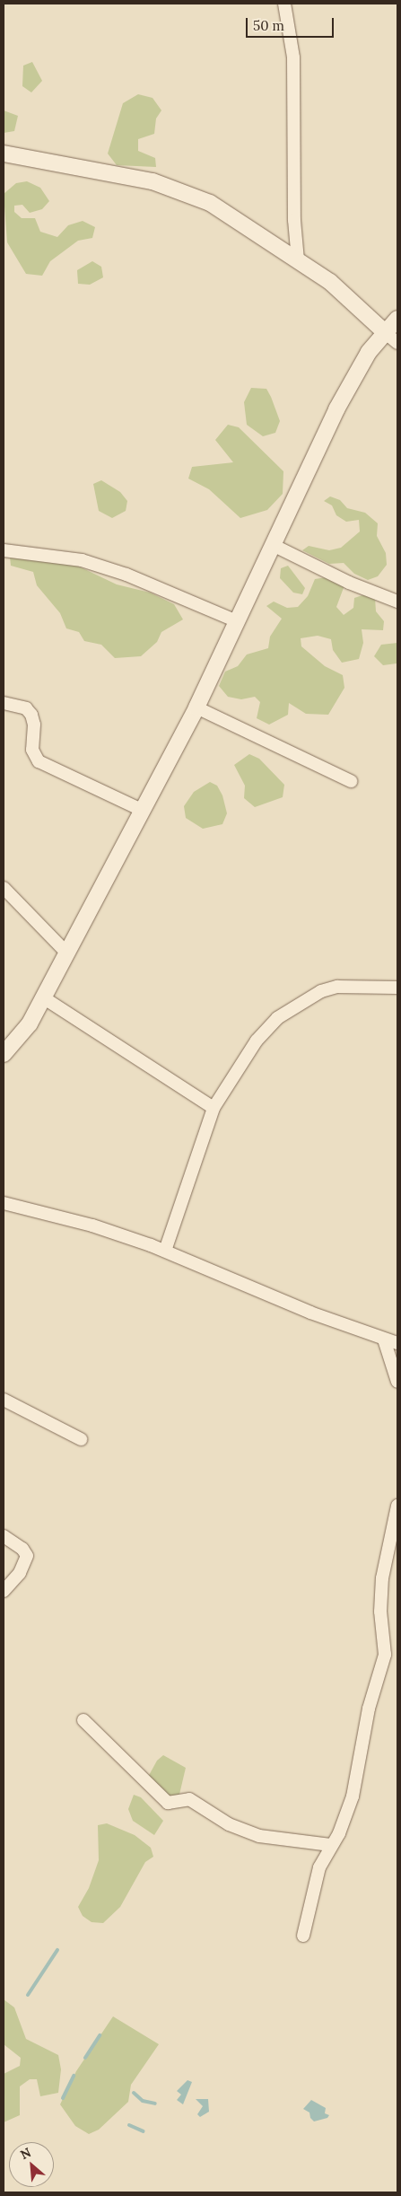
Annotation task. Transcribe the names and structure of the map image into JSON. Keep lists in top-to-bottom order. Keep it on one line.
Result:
{"scale_bar":"50 m","north":"top left"}
